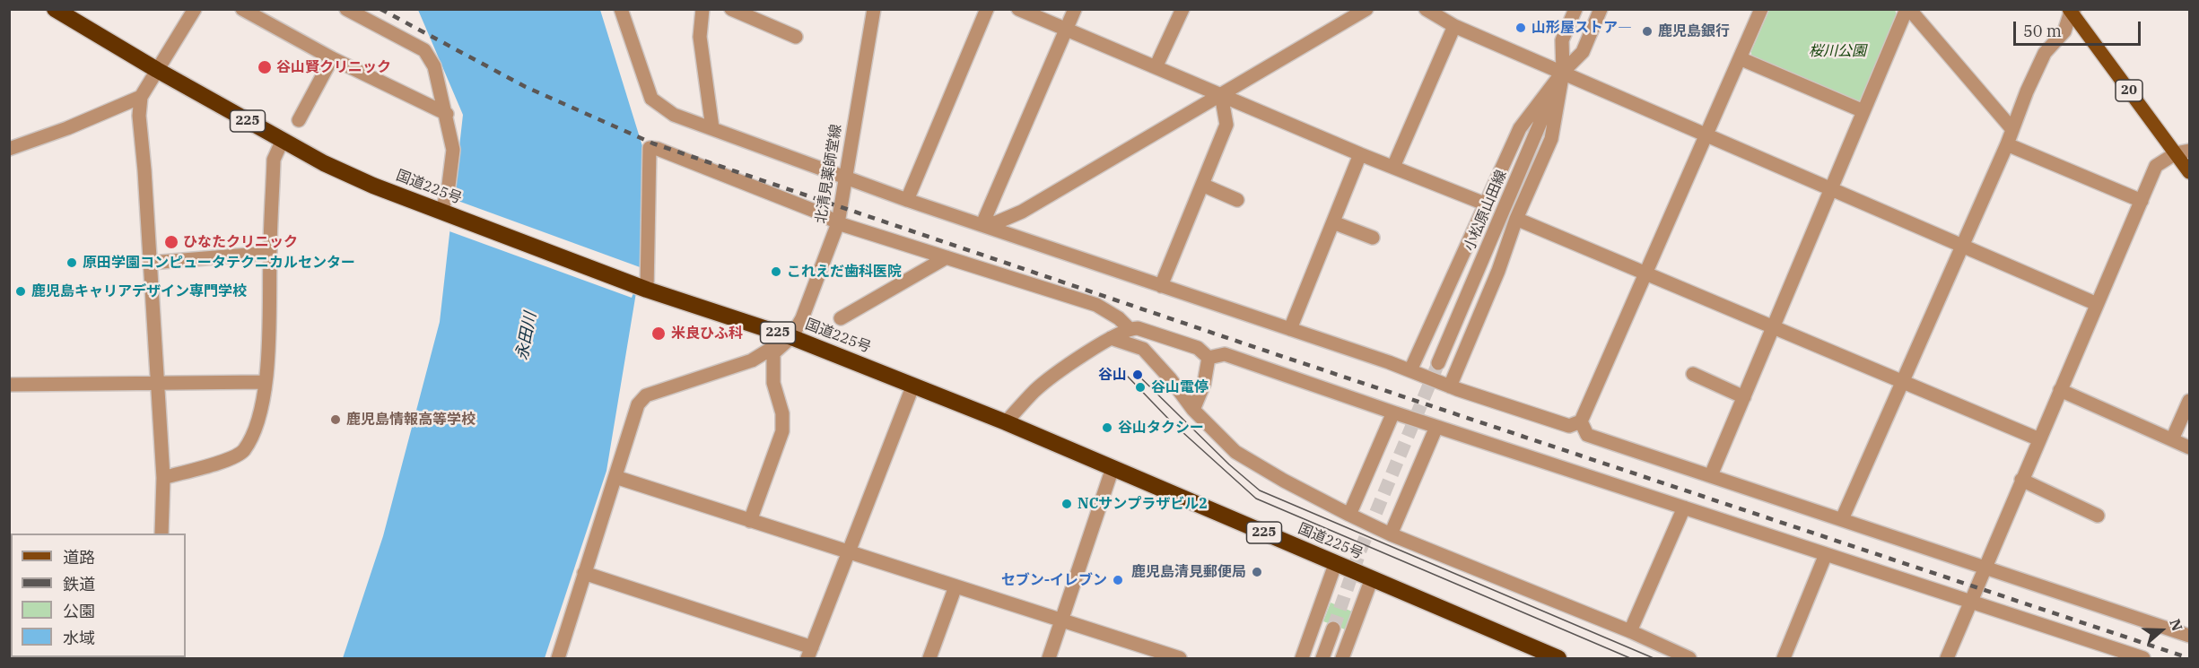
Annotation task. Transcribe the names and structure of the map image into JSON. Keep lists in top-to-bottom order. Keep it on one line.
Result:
{"streets":{"highway":["225","国道225号"],"main road":["20"],"street":["北清見薬師堂線","小松原山田線"]},"crossings":[["北清見薬師堂線","国道225号"]],"water":["永田川"],"parks":["桜川公園"],"places":["山形屋ストア―","鹿児島銀行","谷山賢クリニック","ひなたクリニック","原田学園コンピュータテクニカルセンター","これえだ歯科医院","鹿児島キャリアデザイン専門学校","米良ひふ科","谷山","谷山電停","鹿児島情報高等学校","谷山タクシー","NCサンプラザビル2","鹿児島清見郵便局","セブン-イレブン"],"legend":["道路","鉄道","公園","水域"],"scale_bar":"50 m","north":"right"}
